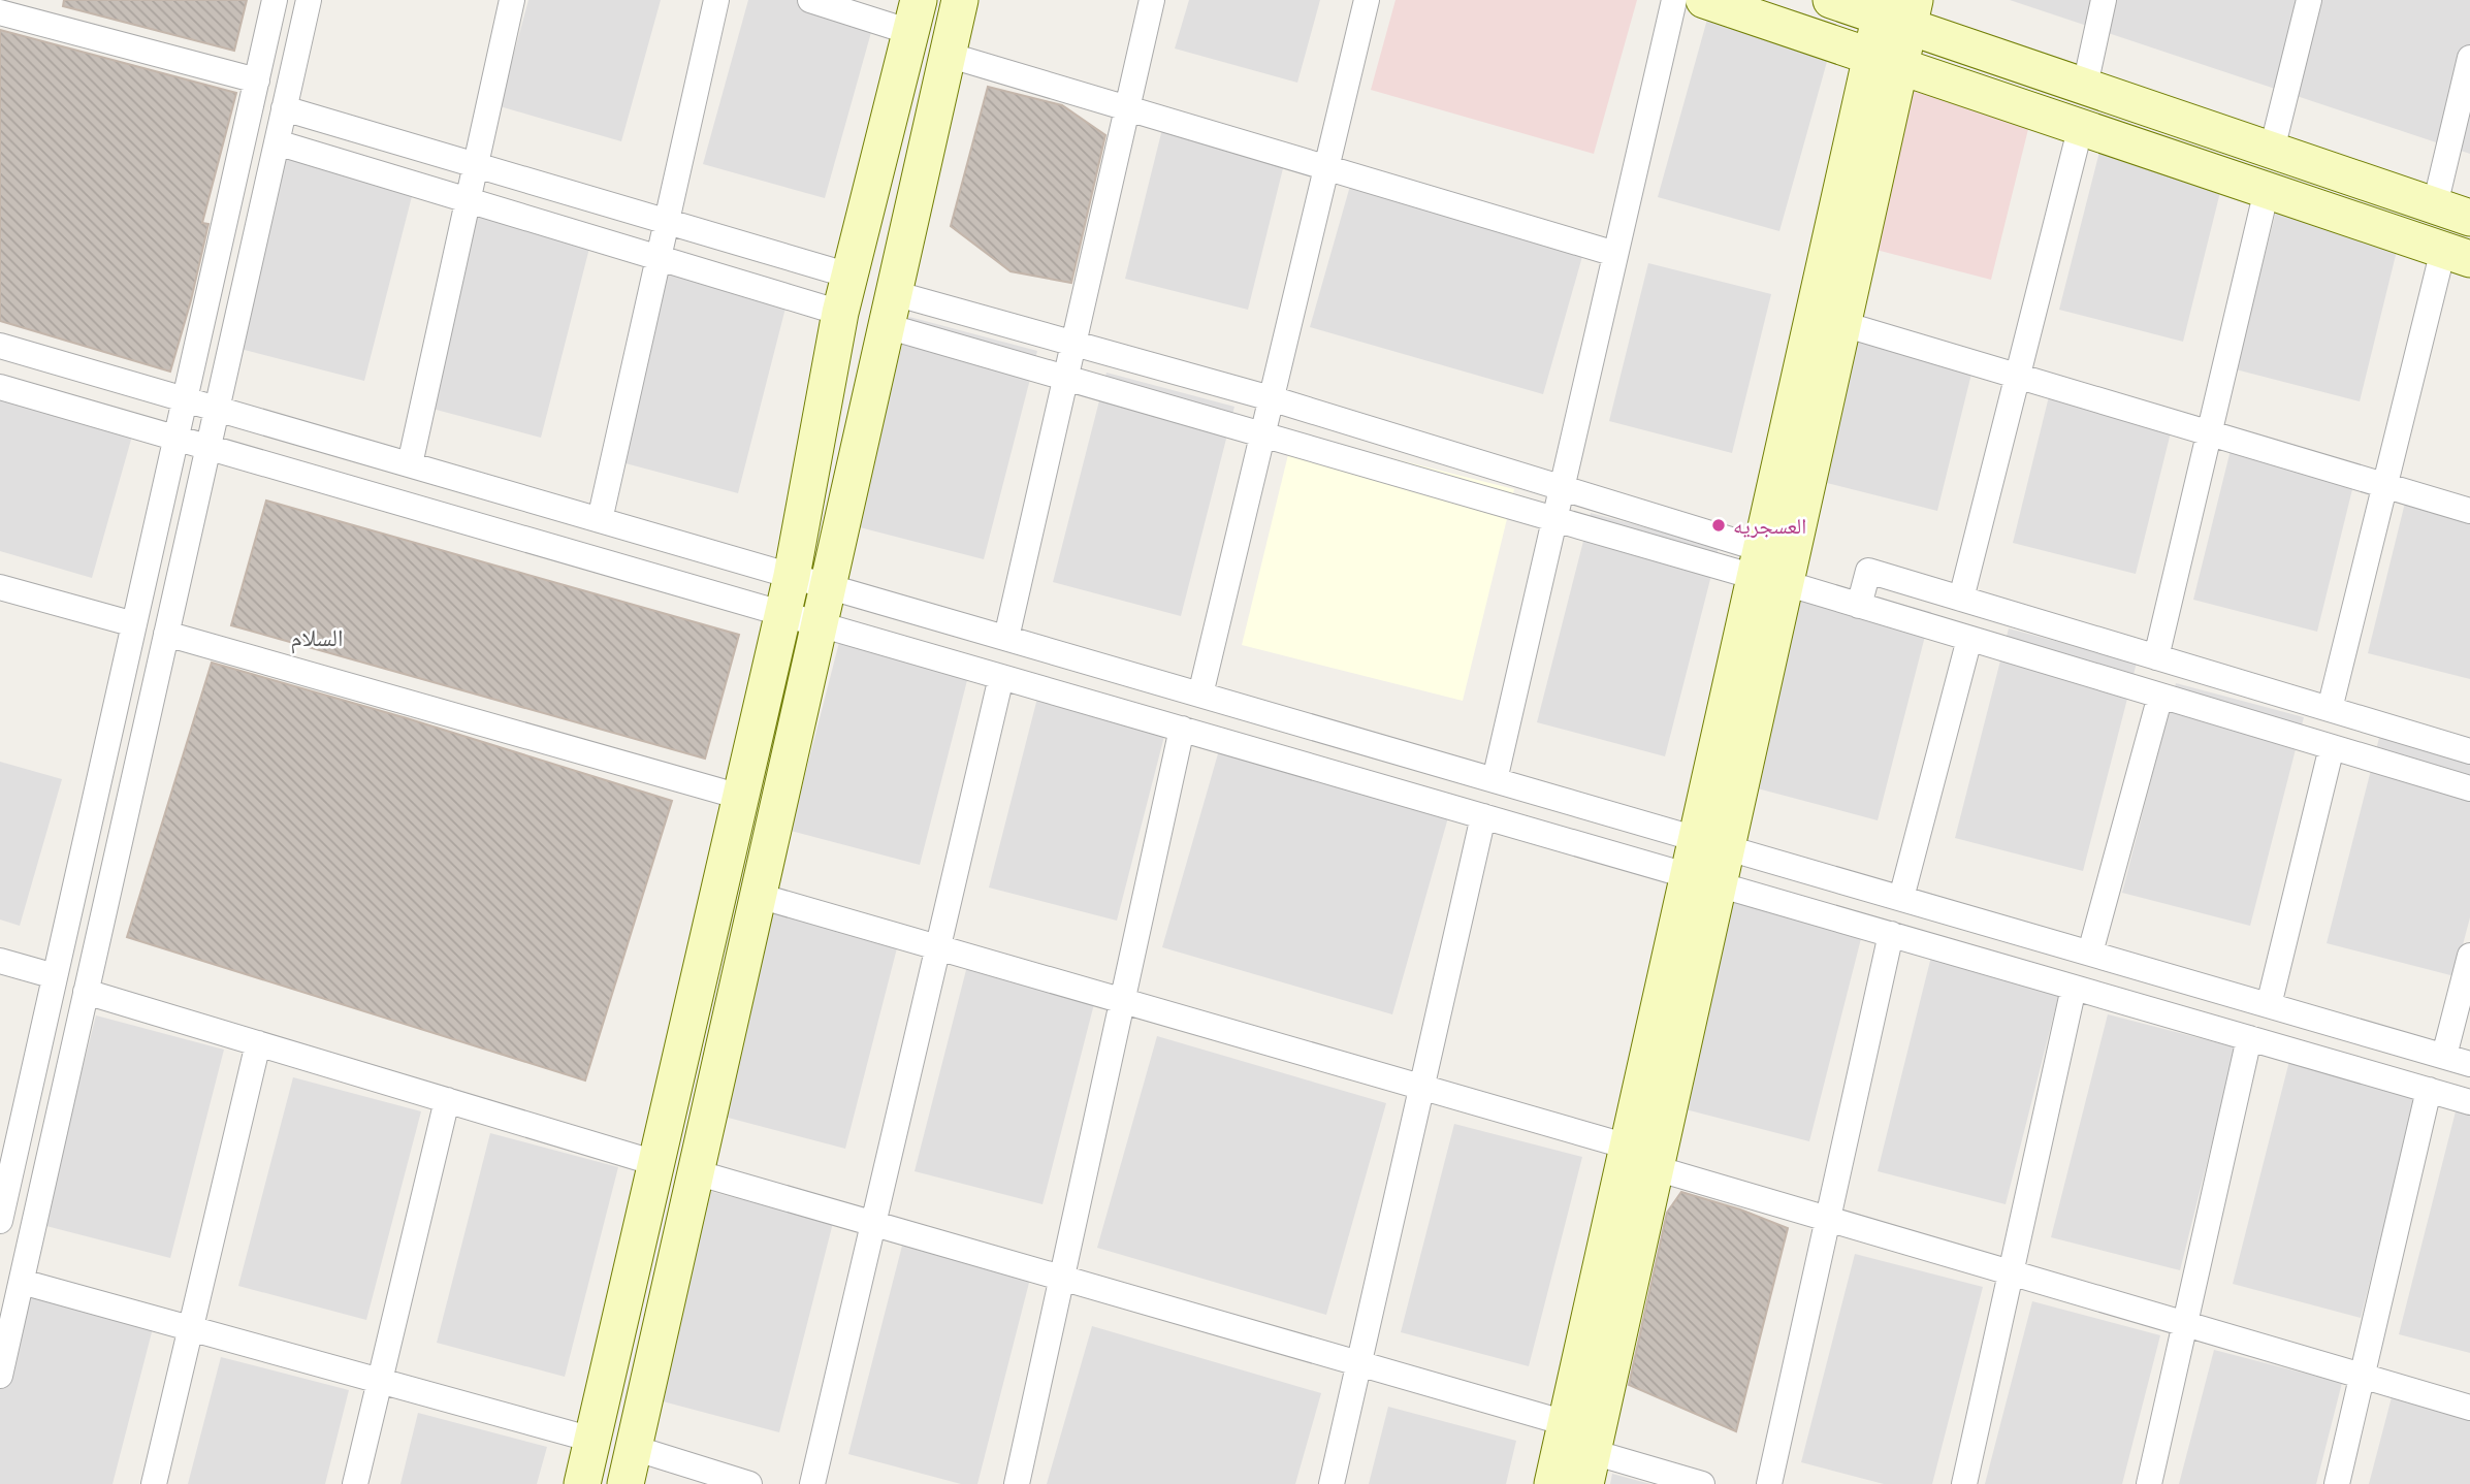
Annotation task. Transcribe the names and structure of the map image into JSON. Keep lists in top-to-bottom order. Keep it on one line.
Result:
{"districts":["السلام"],"places":["العسجريه"]}
